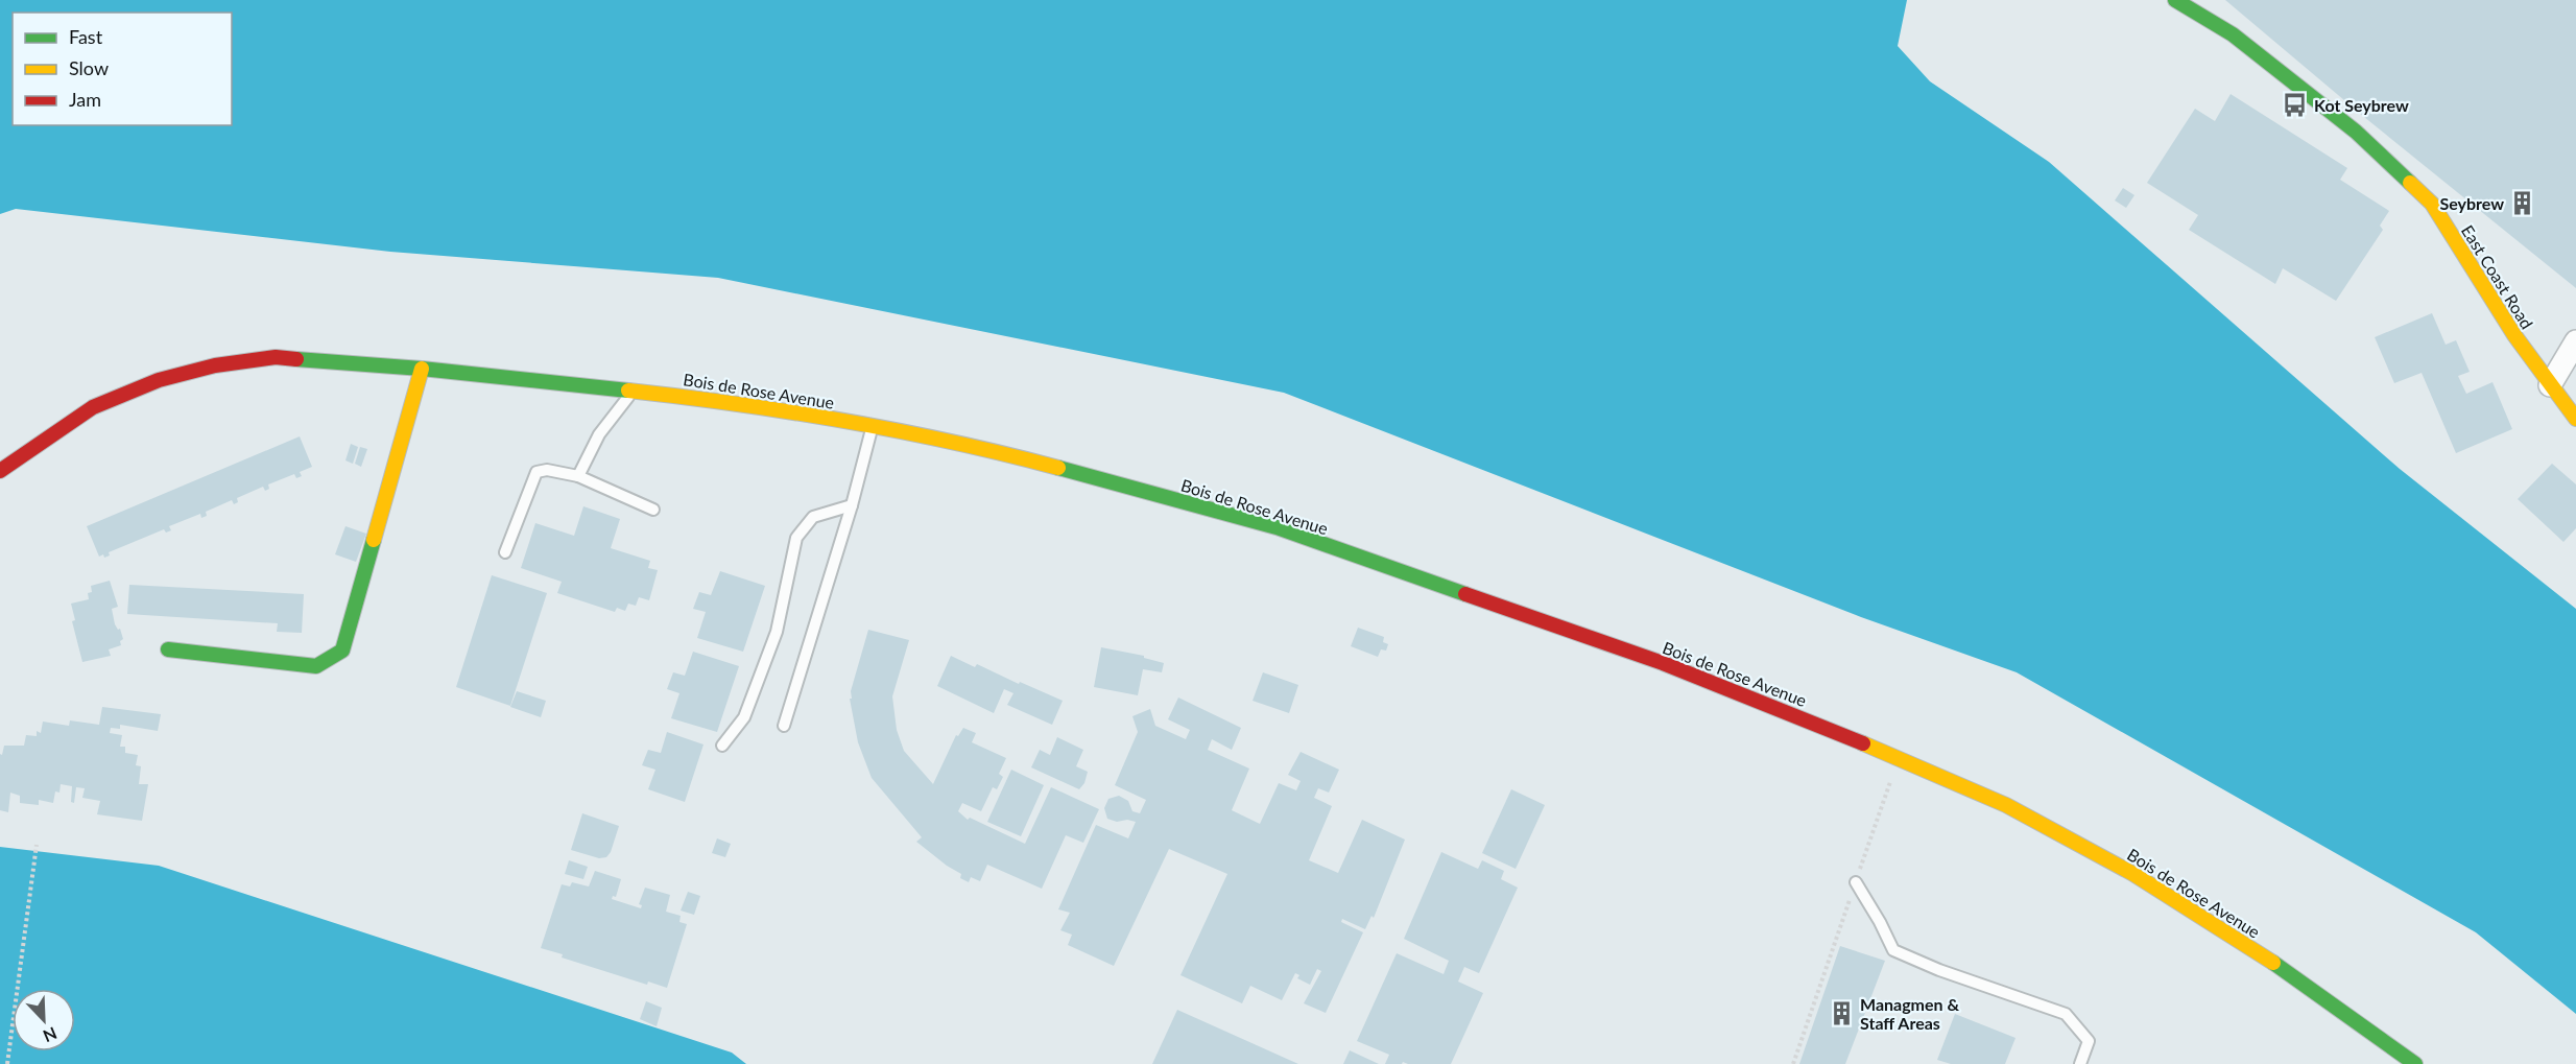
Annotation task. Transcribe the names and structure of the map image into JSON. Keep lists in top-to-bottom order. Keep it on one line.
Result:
{"streets":{"main road":["East Coast Road","Bois de Rose Avenue"]},"places":{"bus stop":["Kot Seybrew"],"building":["Seybrew","Managmen & Staff Areas"]},"legend":["Fast","Slow","Jam"],"north":"bottom right"}
